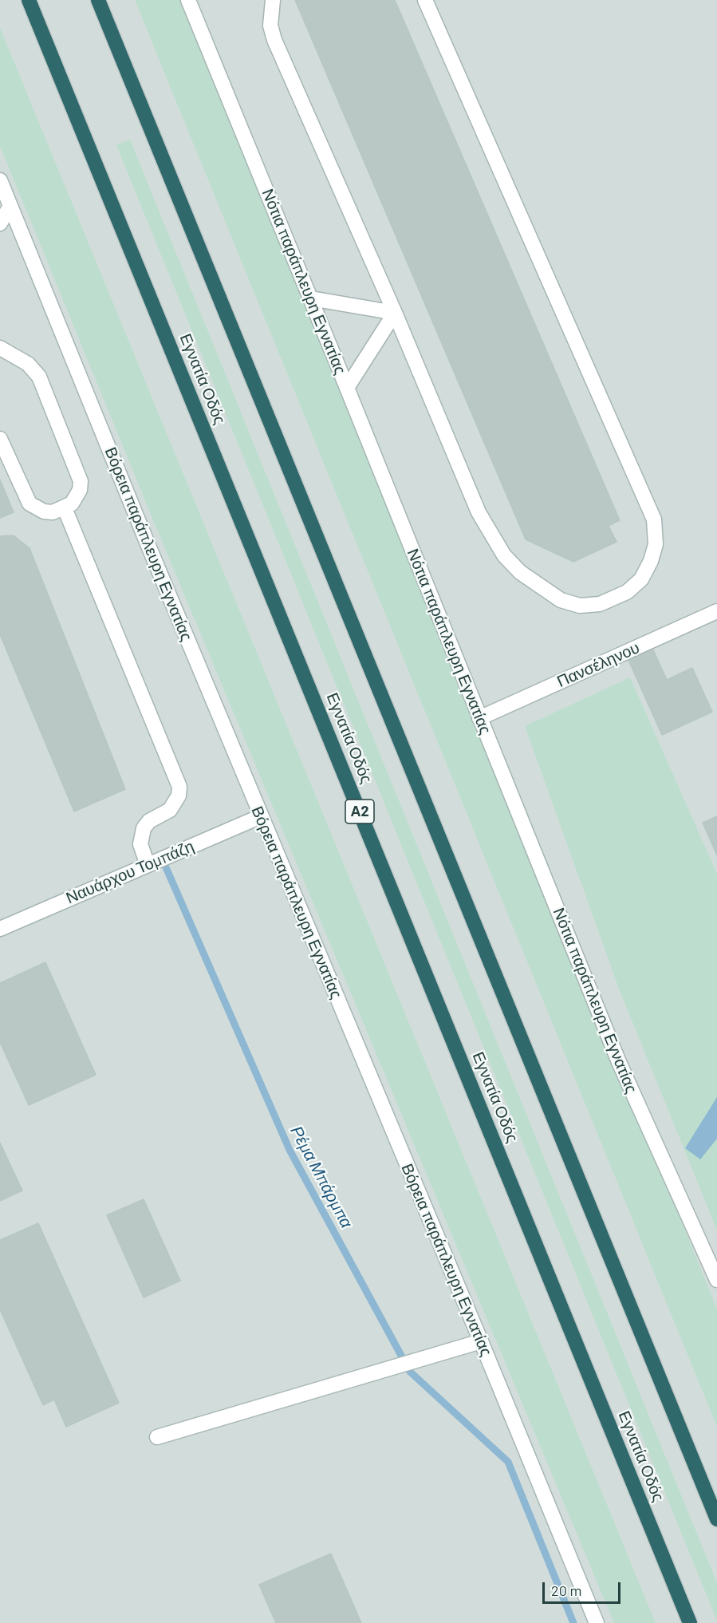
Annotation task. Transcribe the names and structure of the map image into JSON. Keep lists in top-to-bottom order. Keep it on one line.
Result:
{"streets":{"highway":["Εγνατία Οδός","Α2"],"street":["Νότια παράπλευρη Εγνατίας","Βόρεια παράπλευρη Εγνατίας","Πανσέληνου","Ναυάρχου Τομπάζη"]},"crossings":[["Νότια παράπλευρη Εγνατίας","Πανσέληνου"],["Βόρεια παράπλευρη Εγνατίας","Ναυάρχου Τομπάζη"]],"water":["Ρέμα Μπάρμπα"],"scale_bar":"20 m"}
